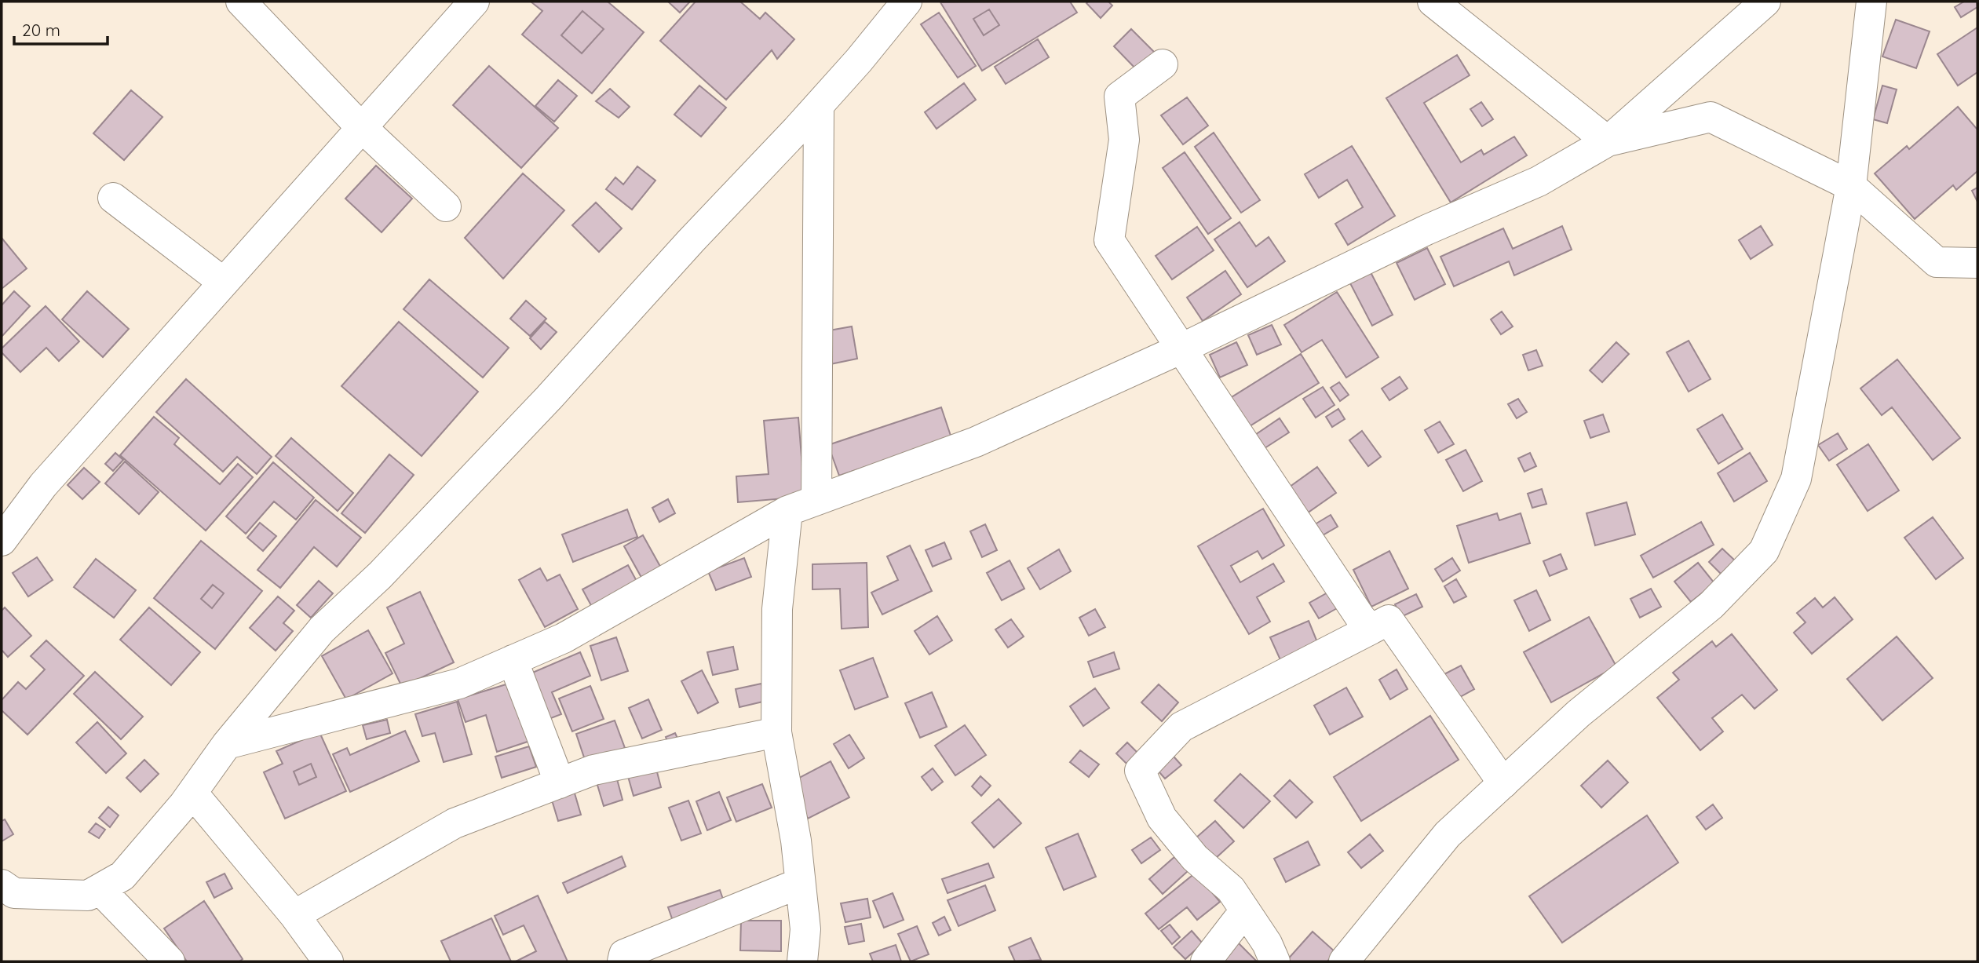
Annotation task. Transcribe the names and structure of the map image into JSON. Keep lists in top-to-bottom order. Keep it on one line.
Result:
{"scale_bar":"20 m"}
